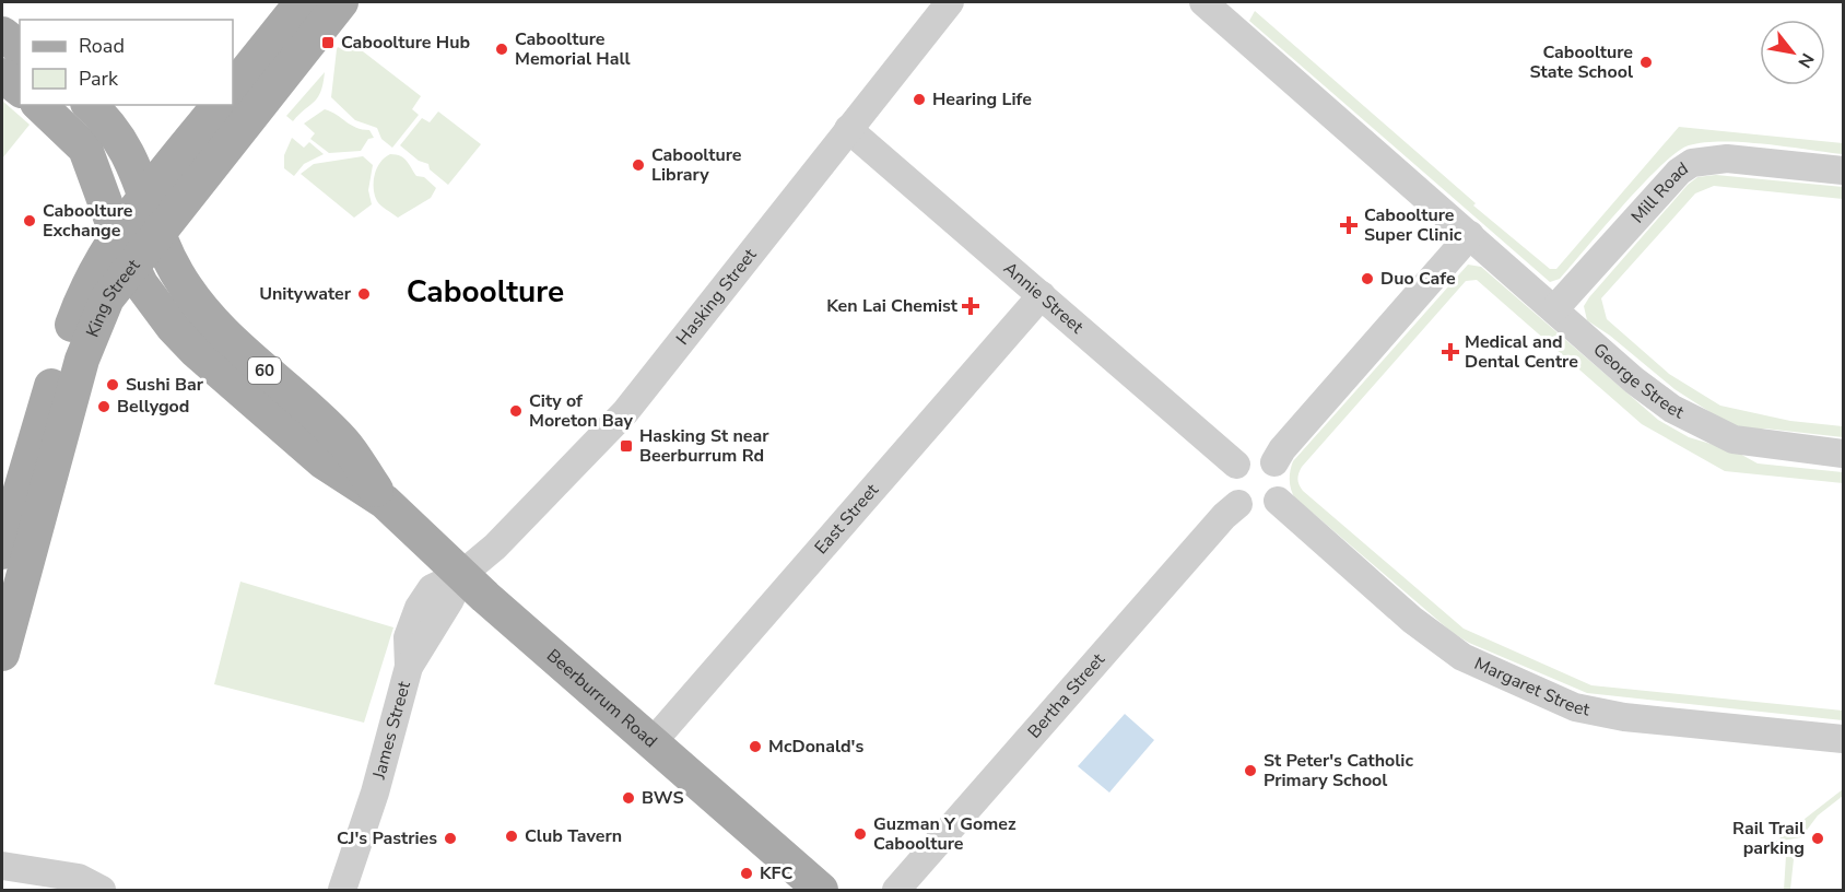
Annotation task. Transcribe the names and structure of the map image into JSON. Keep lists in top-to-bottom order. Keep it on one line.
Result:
{"streets":{"main road":["King Street","60","Beerburrum Road"],"street":["Mill Road","Annie Street","Hasking Street","George Street","East Street","Margaret Street","Bertha Street","James Street"]},"crossings":[["Mill Road","George Street"],["Annie Street","Hasking Street"],["Annie Street","East Street"],["Annie Street","Margaret Street"],["Annie Street","Bertha Street"],["Hasking Street","Beerburrum Road"],["Hasking Street","James Street"],["King Street","60"],["King Street","Beerburrum Road"],["60","Beerburrum Road"],["East Street","Beerburrum Road"],["Margaret Street","Bertha Street"],["Beerburrum Road","James Street"]],"districts":["Caboolture"],"places":{"transit":["Caboolture Hub","Hasking St near Beerburrum Rd"],"other":["Caboolture Memorial Hall","Caboolture State School","Hearing Life","Caboolture Library","Caboolture Exchange","Duo Cafe","Unitywater","Sushi Bar","Bellygod","City of Moreton Bay","McDonald's","St Peter's Catholic Primary School","BWS","Guzman Y Gomez Caboolture","Club Tavern","CJ's Pastries","Rail Trail parking","KFC"],"health":["Caboolture Super Clinic","Ken Lai Chemist","Medical and Dental Centre"]},"legend":["Road","Park"],"north":"bottom right"}
